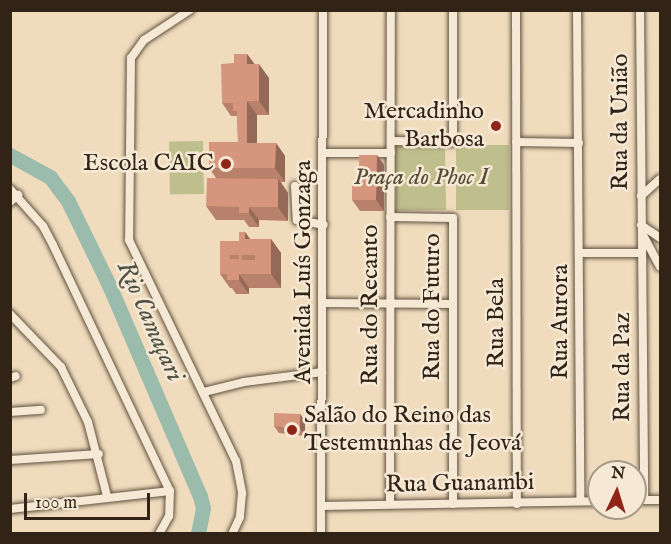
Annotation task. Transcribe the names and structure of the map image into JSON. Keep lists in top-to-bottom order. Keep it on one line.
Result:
{"streets":{"street":["Rua da União","Avenida Luís Gonzaga","Rua do Recanto","Rua do Futuro","Rua Aurora","Rua Bela","Rua da Paz","Rua Guanambi"]},"crossings":[["Rua da União","Rua da Paz"],["Avenida Luís Gonzaga","Rua Guanambi"],["Rua do Recanto","Rua do Futuro"],["Rua do Recanto","Rua Guanambi"],["Rua do Futuro","Rua Guanambi"],["Rua Aurora","Rua Guanambi"],["Rua Bela","Rua Guanambi"]],"water":["Rio Camaçari"],"parks":["Praça do Phoc I"],"places":["Mercadinho Barbosa","Escola CAIC","Salão do Reino das Testemunhas de Jeová"],"scale_bar":"100 m","north":"top"}
